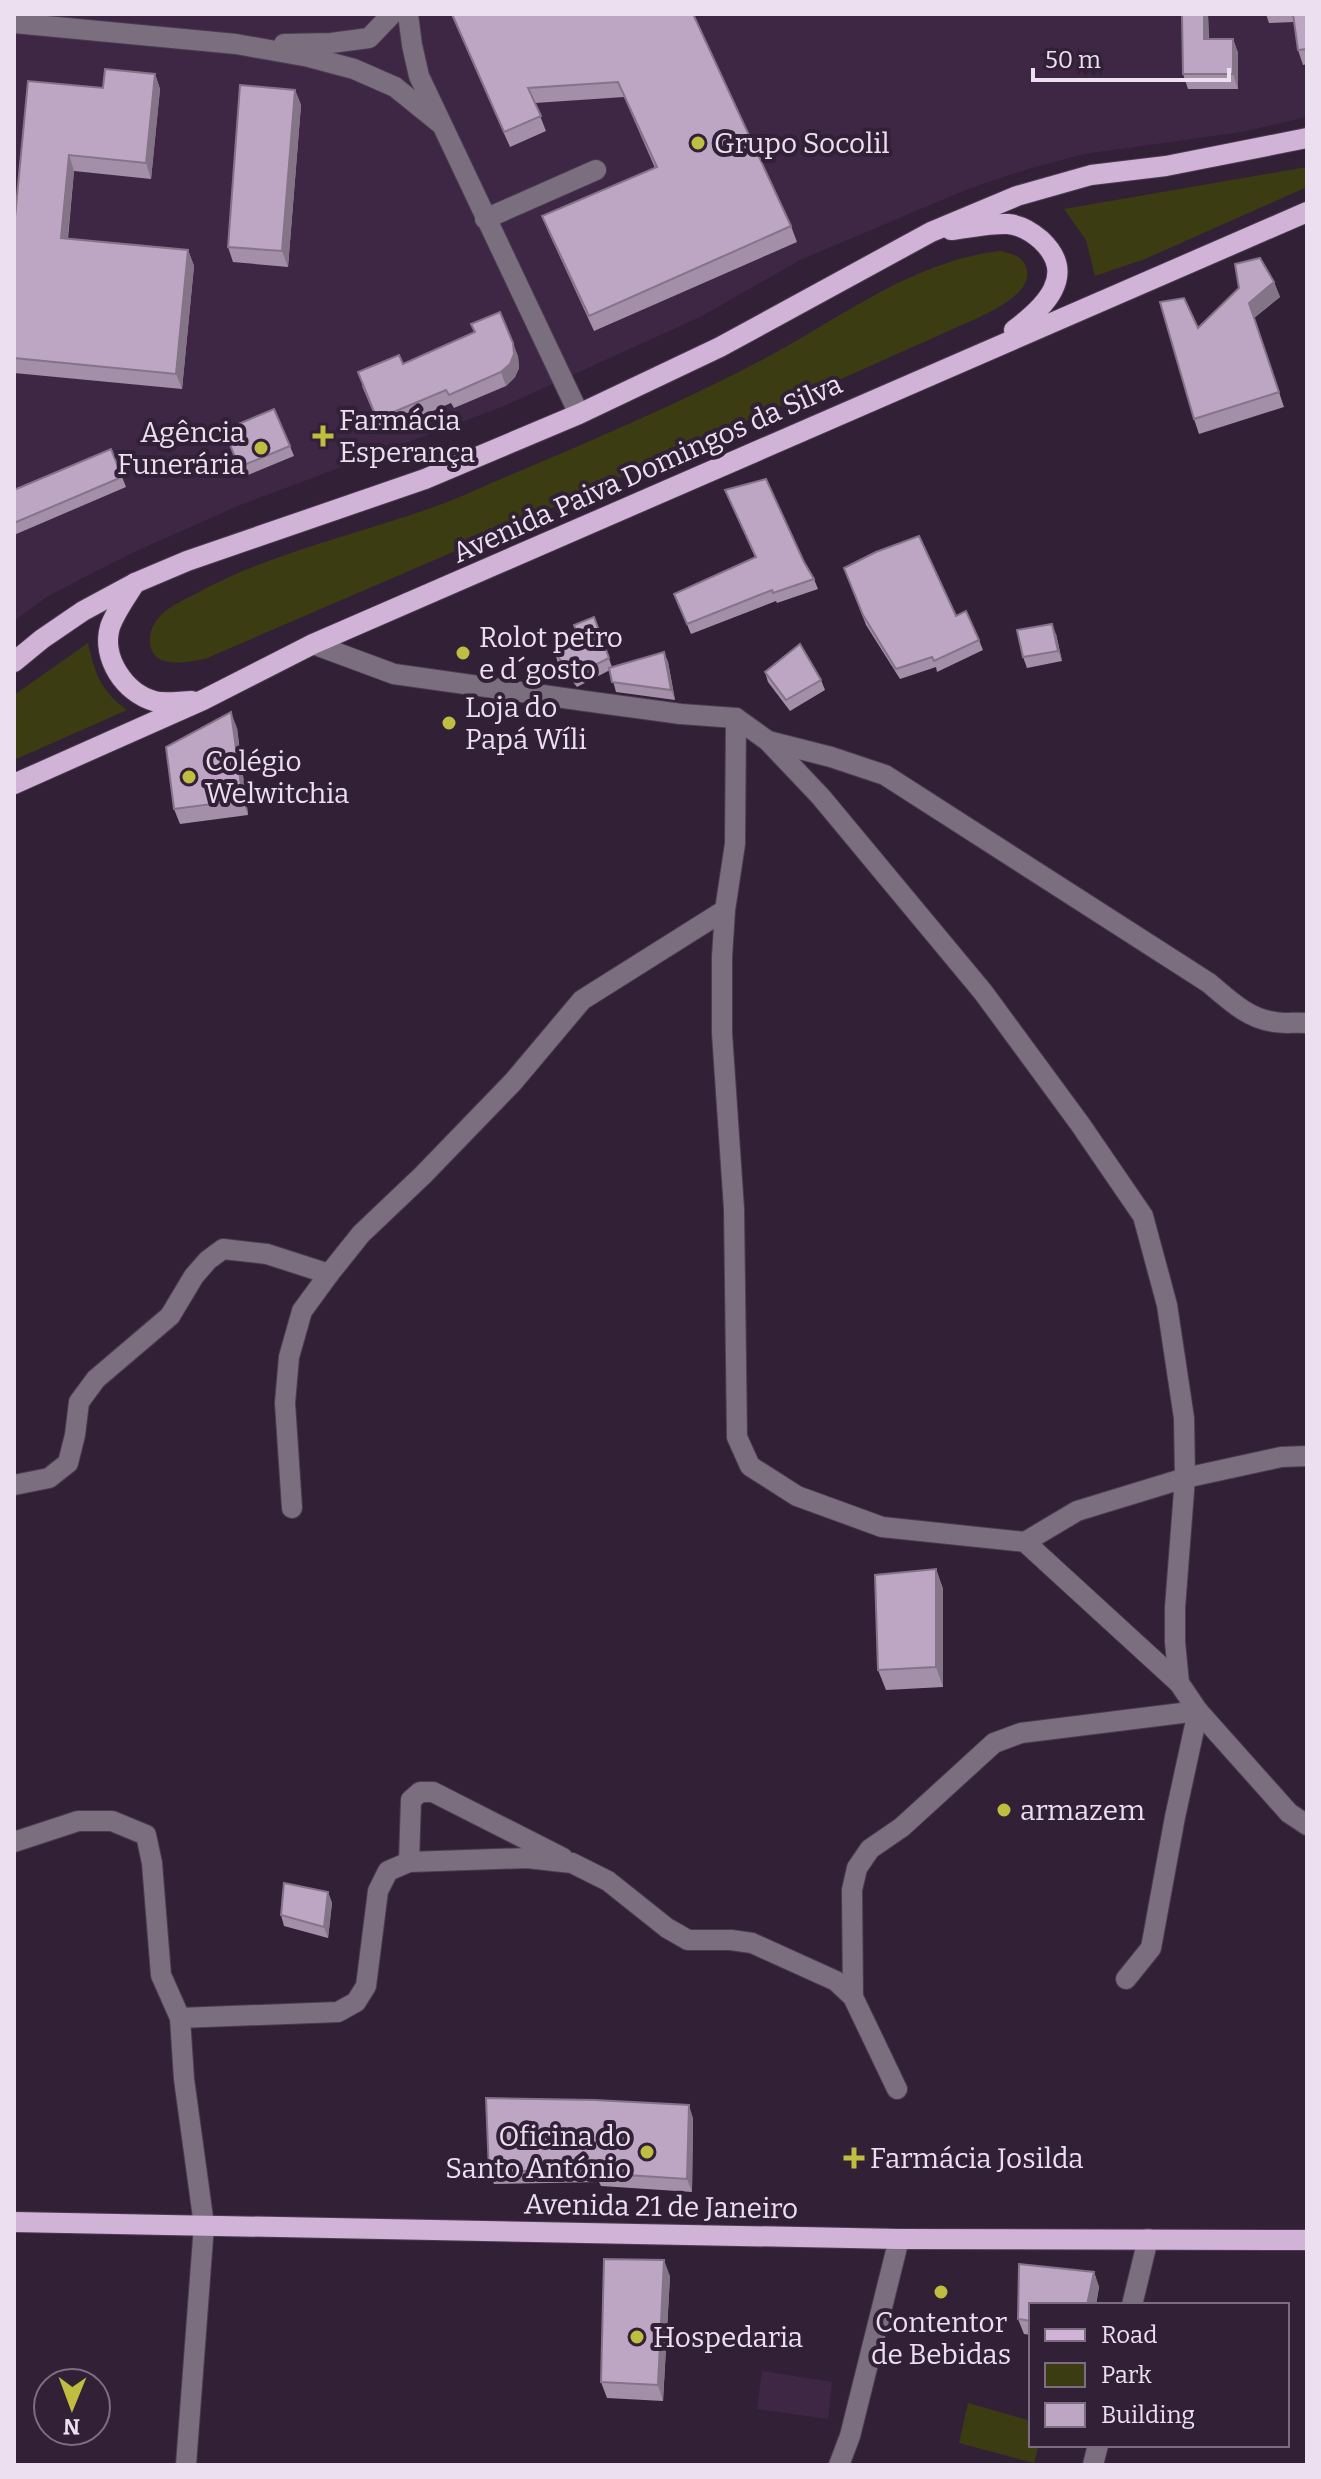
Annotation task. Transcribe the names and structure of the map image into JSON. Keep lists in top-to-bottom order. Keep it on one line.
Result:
{"streets":{"main road":["Avenida Paiva Domingos da Silva","Avenida 21 de Janeiro"]},"places":{"other":["Grupo Socolil","Agência Funerária","Rolot petro e d´gosto","Loja do Papá Wíli","Colégio Welwitchia","armazem","Oficina do Santo António","Contentor de Bebidas","Hospedaria"],"health":["Farmácia Esperança","Farmácia Josilda"]},"legend":["Road","Park","Building"],"scale_bar":"50 m","north":"bottom"}
